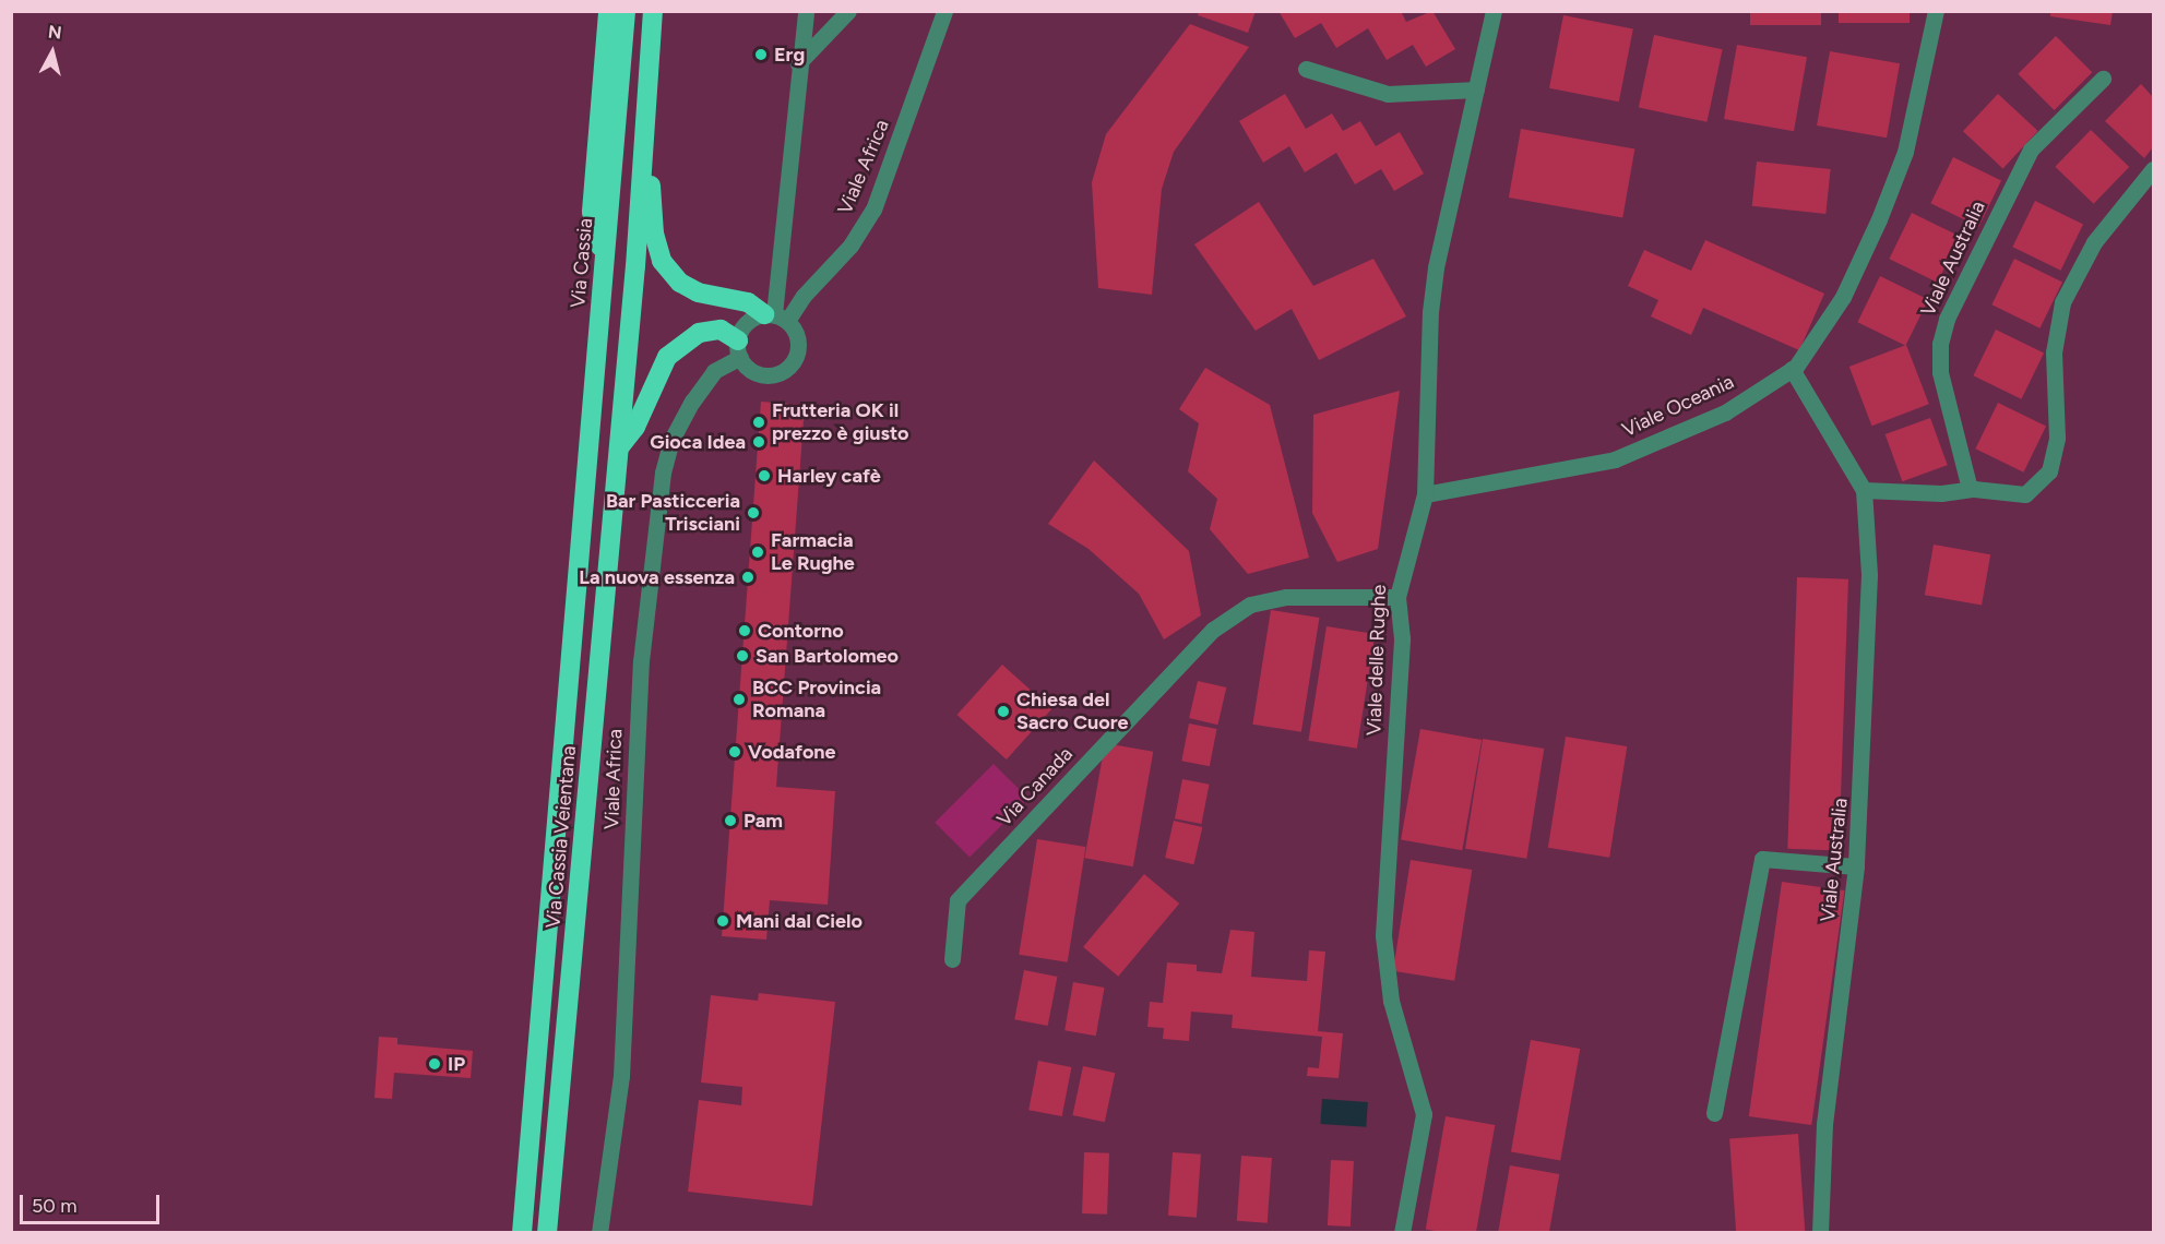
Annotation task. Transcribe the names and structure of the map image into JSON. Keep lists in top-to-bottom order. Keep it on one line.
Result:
{"streets":{"highway":["Via Cassia","Via Cassia Veientana"],"street":["Viale Africa","Viale Australia","Viale Oceania","Viale delle Rughe","Via Canada"]},"crossings":[["Viale Australia","Viale Oceania"],["Via Cassia","Via Cassia Veientana"],["Viale Oceania","Viale delle Rughe"],["Viale delle Rughe","Via Canada"]],"places":["Erg","Frutteria OK il prezzo è giusto","Gioca Idea","Harley cafè","Bar Pasticceria Trisciani","Farmacia Le Rughe","La nuova essenza","Contorno","San Bartolomeo","BCC Provincia Romana","Chiesa del Sacro Cuore","Vodafone","Pam","Mani dal Cielo","IP"],"scale_bar":"50 m","north":"top"}
